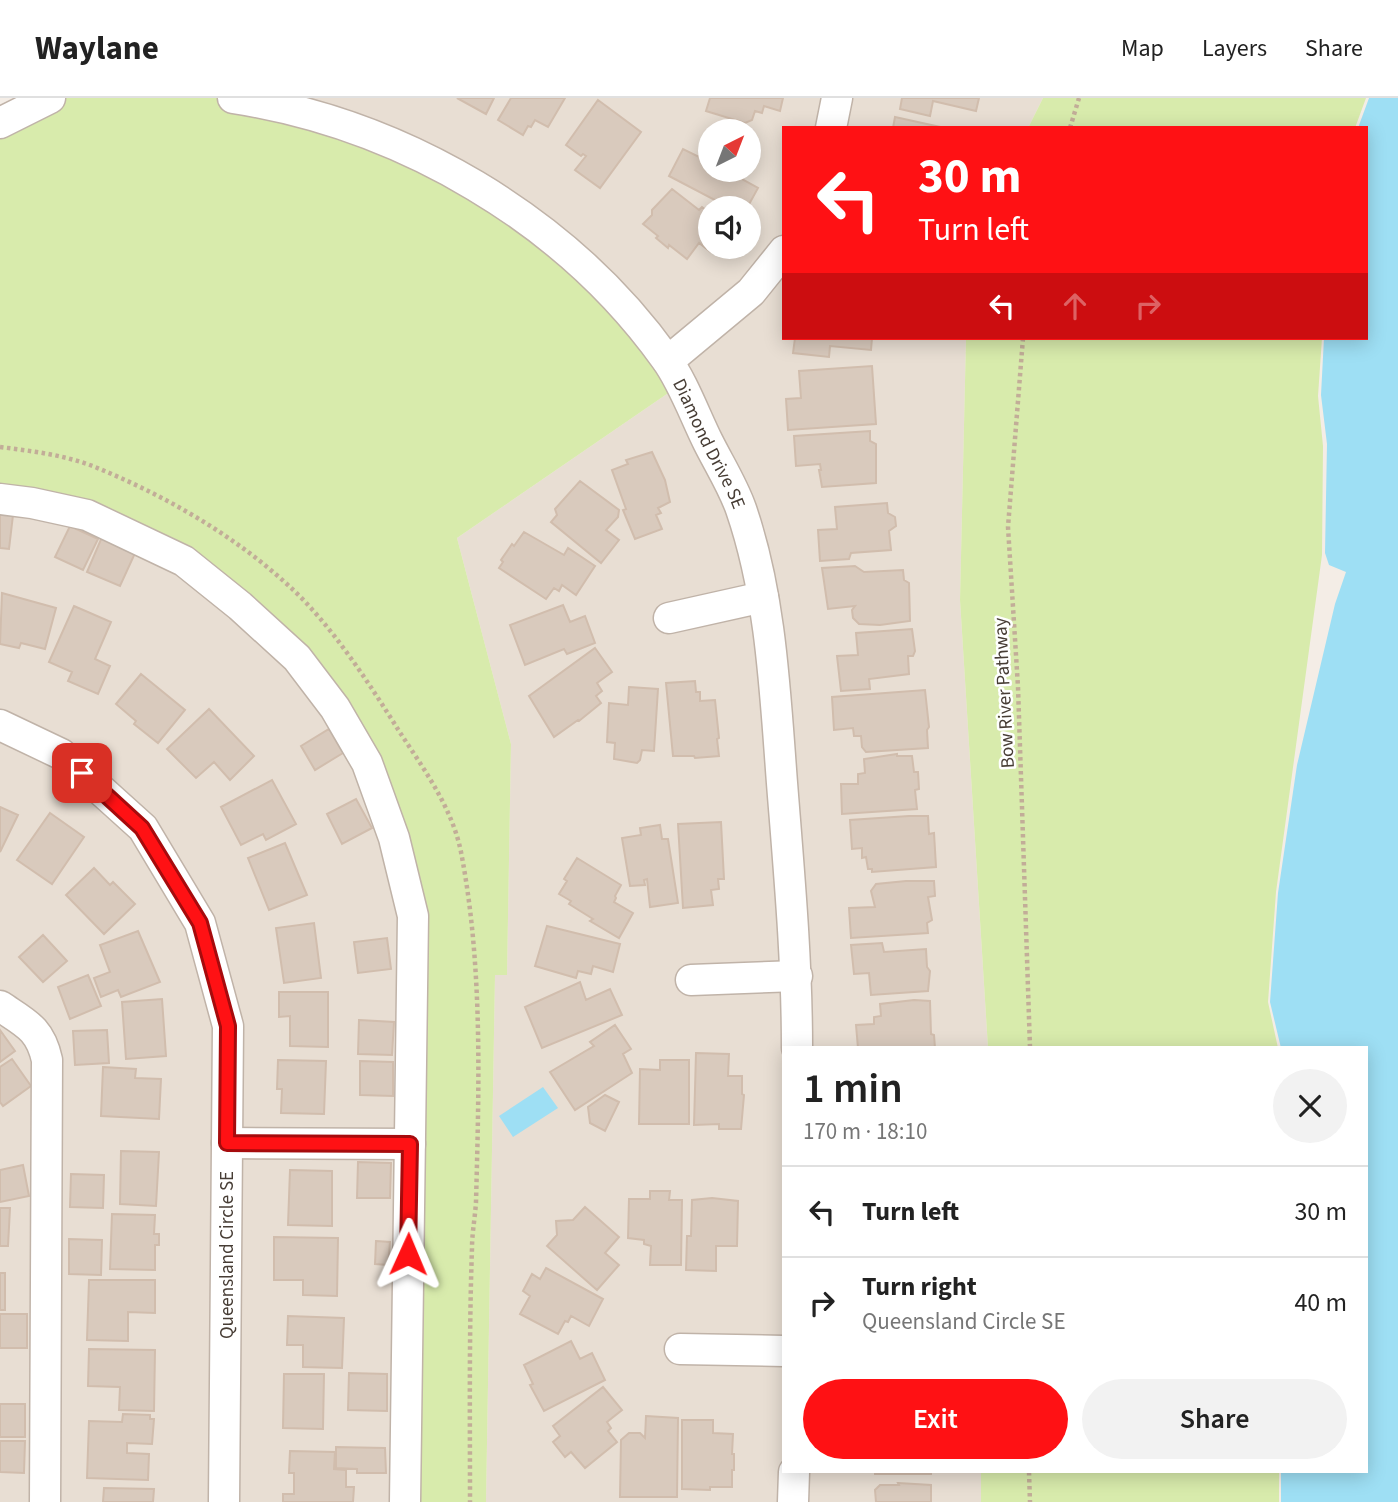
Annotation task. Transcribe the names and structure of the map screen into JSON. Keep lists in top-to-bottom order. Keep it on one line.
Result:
{"streets":{"street":["Diamond Drive SE","Queensland Circle SE"],"path":["Bow River Pathway"]},"north":"top right","page":{"header":"Waylane","nav":["Map","Layers","Share"],"turn":["30 m","Turn left"],"heading":["1 min","170 m · 18:10"],"list":[{"name":"Turn left","value":"30 m"},{"name":"Turn right","note":"Queensland Circle SE","value":"40 m"}],"buttons":["Exit","Share"]}}
